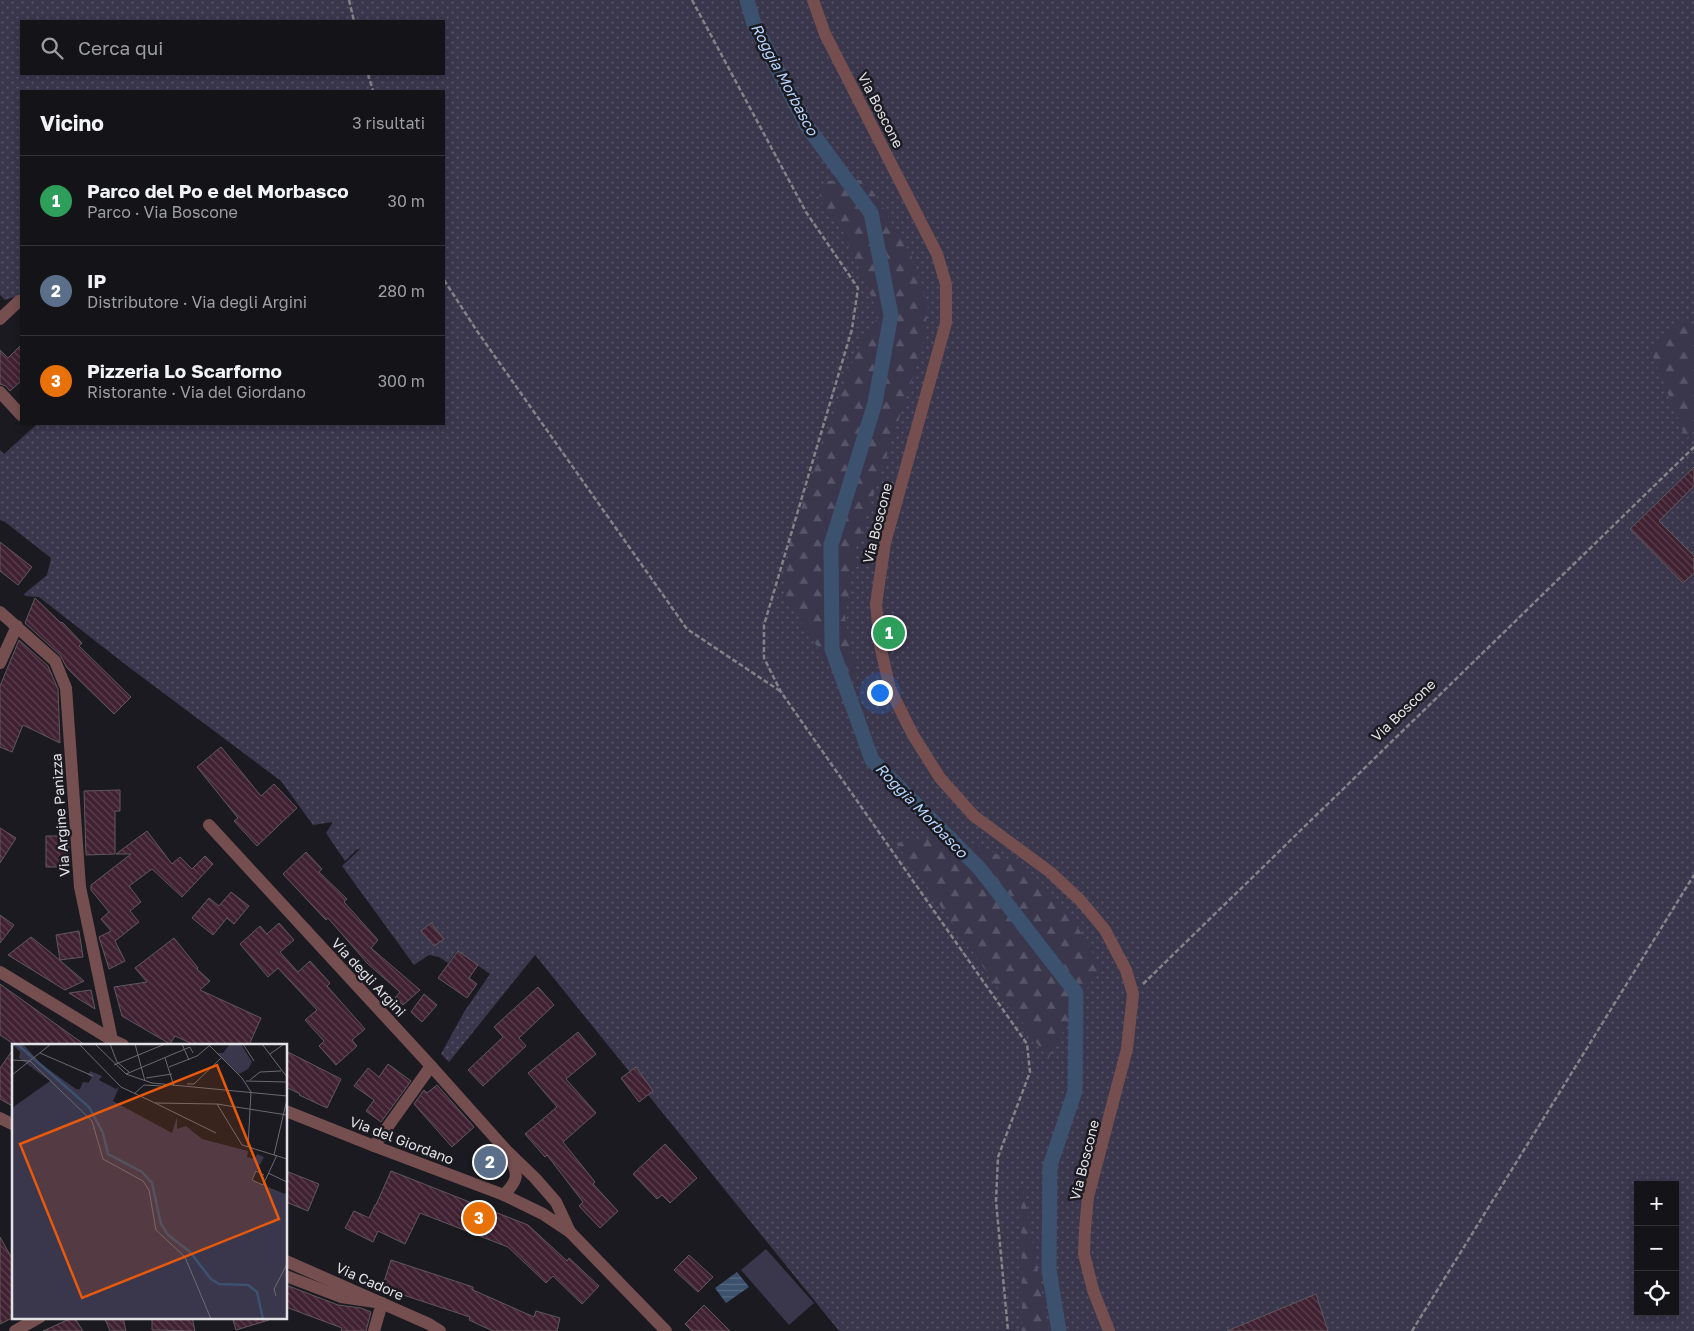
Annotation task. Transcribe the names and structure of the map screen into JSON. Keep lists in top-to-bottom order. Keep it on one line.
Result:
{"streets":{"street":["Via Boscone","Via Argine Panizza","Via degli Argini","Via del Giordano","Via Cadore"]},"crossings":[["Via degli Argini","Via del Giordano"]],"water":["Roggia Morbasco"],"page":{"search":"Cerca qui","heading":["Vicino","3 risultati"],"list":[{"mark":"1","name":"Parco del Po e del Morbasco","note":"Parco · Via Boscone","value":"30 m"},{"mark":"2","name":"IP","note":"Distributore · Via degli Argini","value":"280 m"},{"mark":"3","name":"Pizzeria Lo Scarforno","note":"Ristorante · Via del Giordano","value":"300 m"}],"pins":["1","2","3"],"map_buttons":["+","−"]}}
